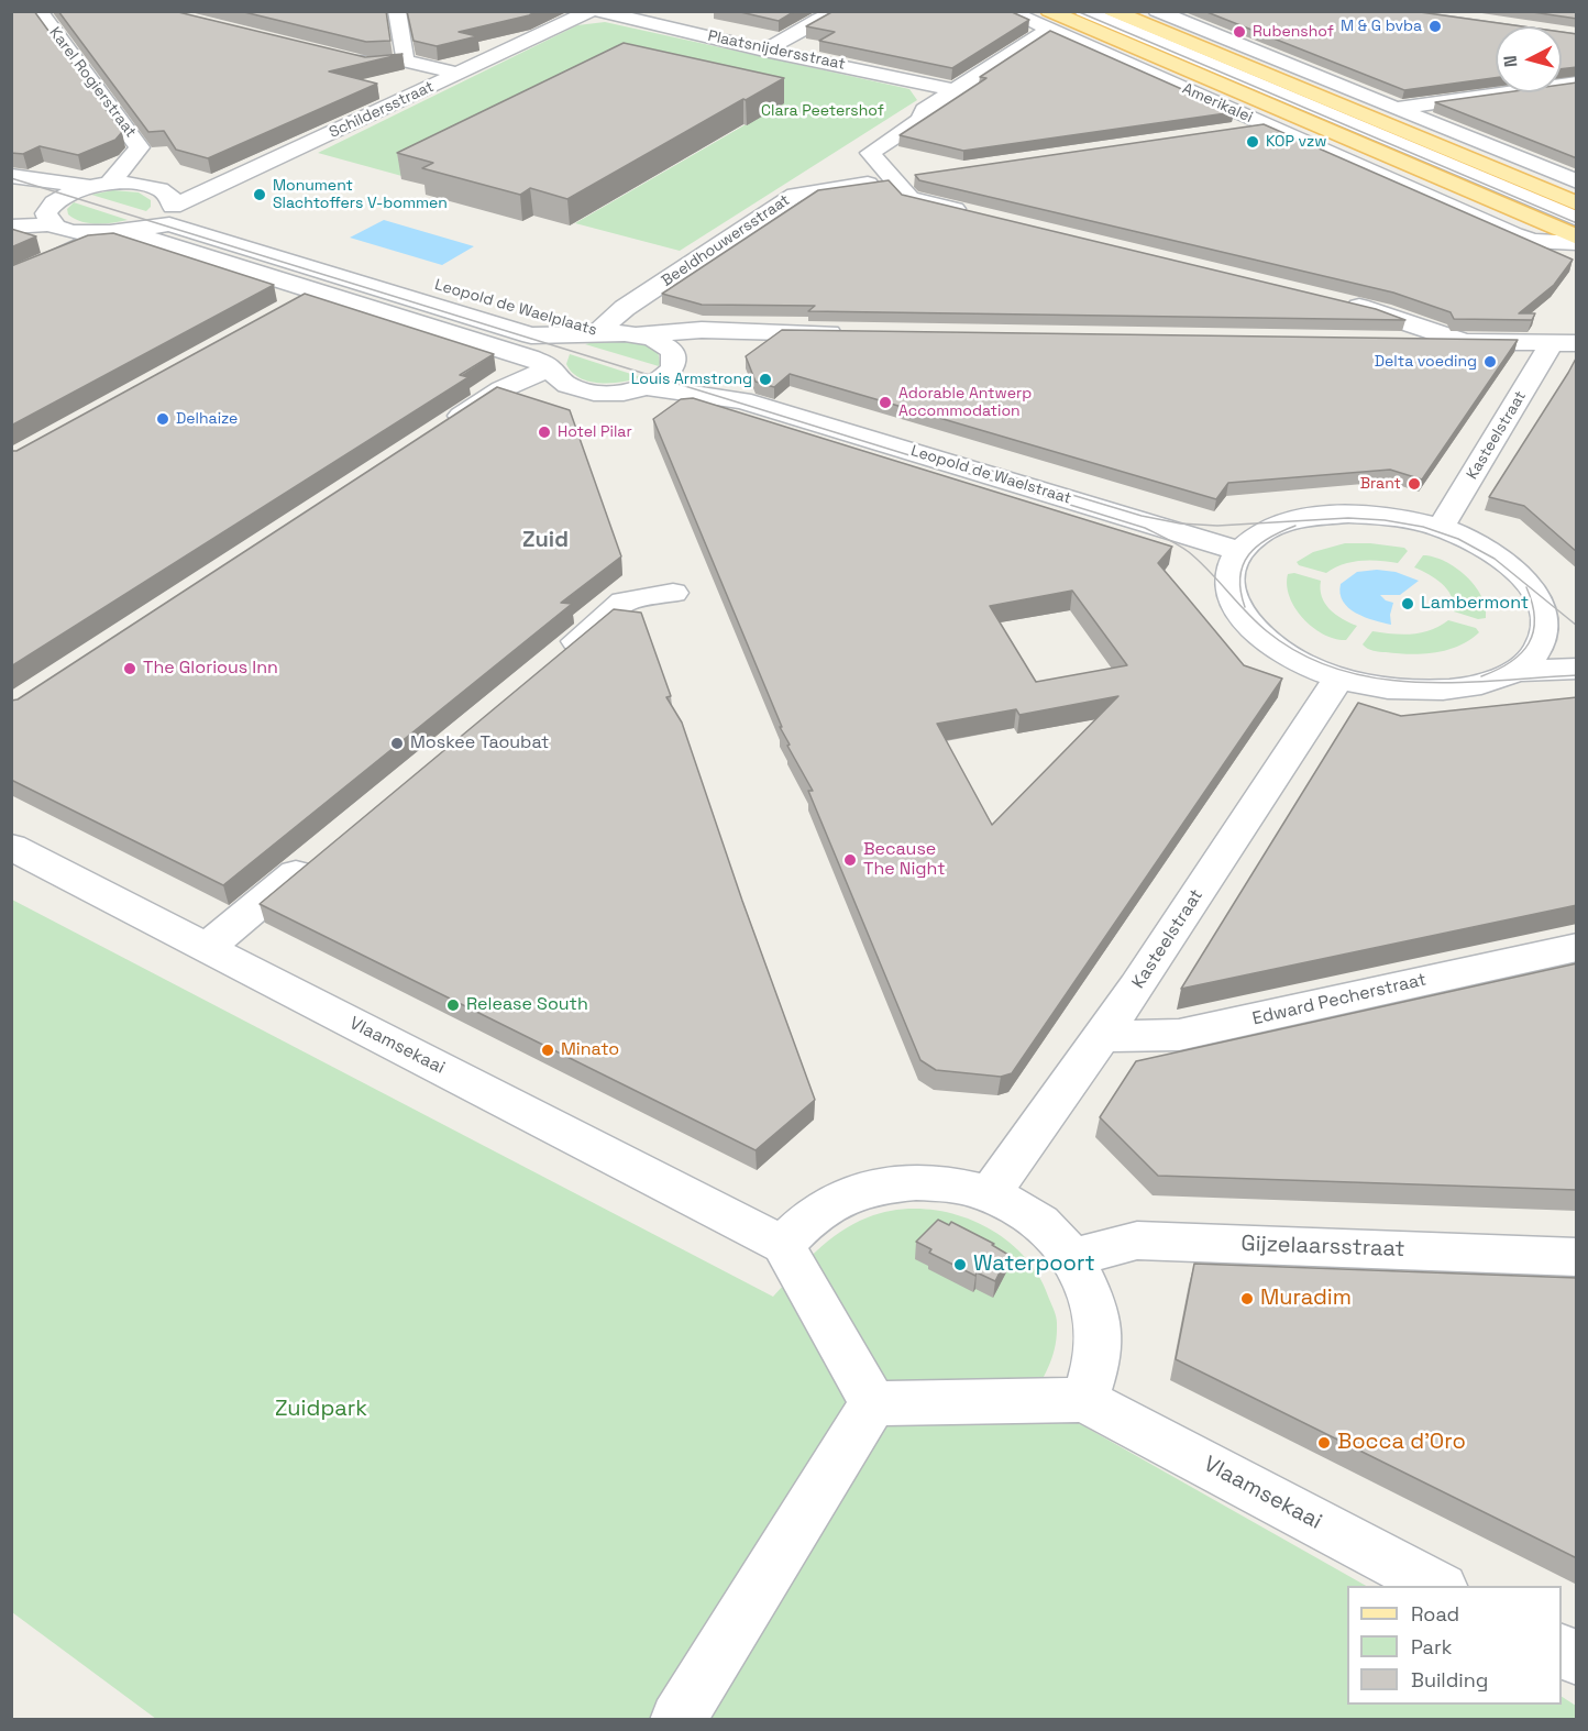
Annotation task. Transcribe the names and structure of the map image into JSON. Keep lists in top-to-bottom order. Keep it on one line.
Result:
{"streets":{"main road":["Amerikalei"],"street":["Plaatsnijdersstraat","Karel Rogierstraat","Schildersstraat","Beeldhouwersstraat","Leopold de Waelplaats","Kasteelstraat","Leopold de Waelstraat","Edward Pecherstraat","Vlaamsekaai","Gijzelaarsstraat"]},"crossings":[["Karel Rogierstraat","Leopold de Waelplaats"],["Schildersstraat","Leopold de Waelplaats"],["Beeldhouwersstraat","Leopold de Waelplaats"],["Leopold de Waelplaats","Leopold de Waelstraat"],["Kasteelstraat","Edward Pecherstraat"]],"districts":["Zuid"],"parks":["Clara Peetershof","Zuidpark"],"places":["M & G bvba","Rubenshof","KOP vzw","Monument Slachtoffers V-bommen","Delta voeding","Louis Armstrong","Adorable Antwerp Accommodation","Delhaize","Hotel Pilar","Brant","Lambermont","The Glorious Inn","Moskee Taoubat","Because The Night","Release South","Minato","Waterpoort","Muradim","Bocca d'Oro"],"legend":["Road","Park","Building"],"north":"left"}
